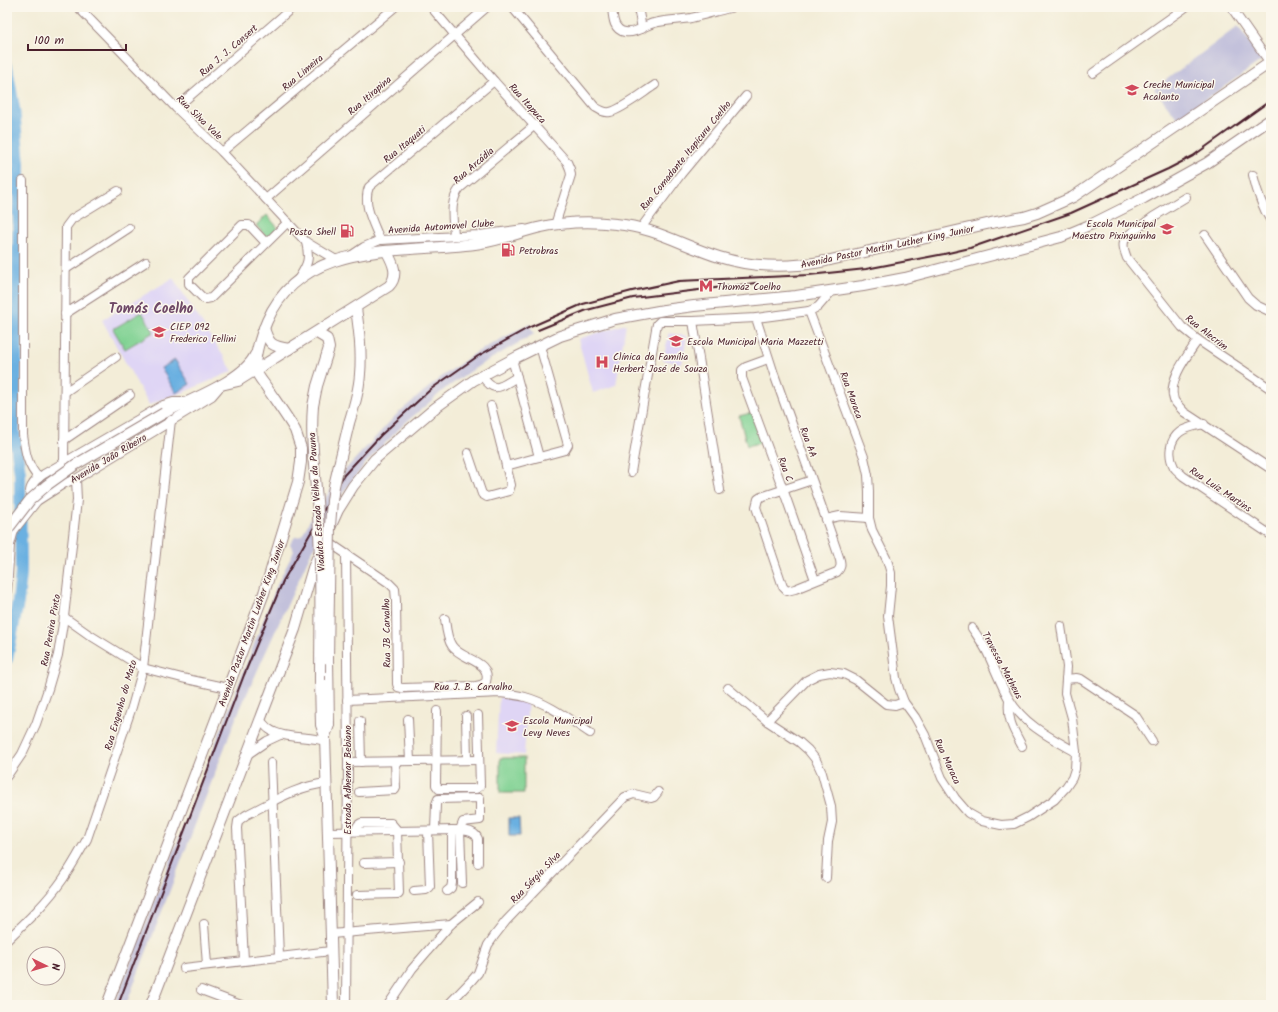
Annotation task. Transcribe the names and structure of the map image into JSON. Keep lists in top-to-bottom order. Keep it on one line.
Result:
{"streets":{"main road":["Avenida Pastor Martin Luther King Junior","Avenida João Ribeiro","Viaduto Estrada Velha da Pavuna","Estrada Adhemar Bebiano"],"street":["Rua J. J. Consert","Rua Limeira","Rua Itirapina","Rua Itapuca","Rua Silva Vale","Rua Itaquati","Rua Comadante Itapicuru Coelho","Rua Arcádia","Avenida Automovel Clube","Rua Alecrim","Rua Maraca","Rua AA","Rua C","Rua Luiz Martins","Rua Pereira Pinto","Rua JB Carvalho","Travessa Matheus","Rua J. B. Carvalho","Rua Engenho do Mato","Rua Sérgio Silva"]},"crossings":[["Rua J. J. Consert","Rua Silva Vale"],["Rua Limeira","Rua Silva Vale"],["Rua Itirapina","Rua Itapuca"],["Rua Itirapina","Rua Silva Vale"],["Rua Itapuca","Rua Itaquati"],["Rua Itapuca","Rua Arcádia"],["Rua Itapuca","Avenida Pastor Martin Luther King Junior"],["Rua Silva Vale","Avenida Pastor Martin Luther King Junior"],["Rua Itaquati","Avenida Automovel Clube"],["Rua Comadante Itapicuru Coelho","Avenida Pastor Martin Luther King Junior"],["Rua Arcádia","Avenida Automovel Clube"],["Avenida Automovel Clube","Avenida Pastor Martin Luther King Junior"],["Avenida Pastor Martin Luther King Junior","Avenida João Ribeiro"],["Rua Maraca","Travessa Matheus"],["Rua AA","Rua C"],["Avenida João Ribeiro","Viaduto Estrada Velha da Pavuna"],["Avenida João Ribeiro","Rua Pereira Pinto"],["Avenida João Ribeiro","Rua Engenho do Mato"],["Viaduto Estrada Velha da Pavuna","Estrada Adhemar Bebiano"],["Rua JB Carvalho","Estrada Adhemar Bebiano"],["Rua J. B. Carvalho","Estrada Adhemar Bebiano"]],"districts":["Tomás Coelho"],"places":{"school or university":["Creche Municipal Acalanto","Escola Municipal Maestro Pixinguinha","CIEP 092 Frederico Fellini","Escola Municipal Maria Mazzetti","Escola Municipal Levy Neves"],"fuel station":["Posto Shell","Petrobras"],"metro station":["Thomáz Coelho"],"hospital":["Clínica da Família Herbert José de Souza"]},"scale_bar":"100 m","north":"right"}
